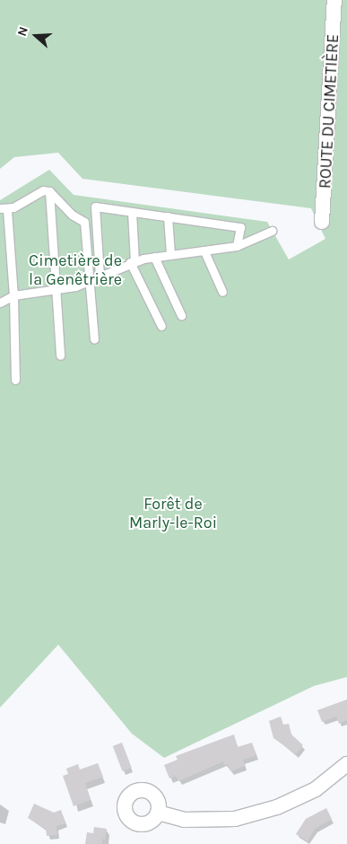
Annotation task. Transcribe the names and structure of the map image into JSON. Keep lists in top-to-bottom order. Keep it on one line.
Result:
{"streets":{"street":["ROUTE DU CIMETIÈRE"]},"parks":["Cimetière de la Genêtrière","Forêt de Marly-le-Roi"],"north":"left"}
